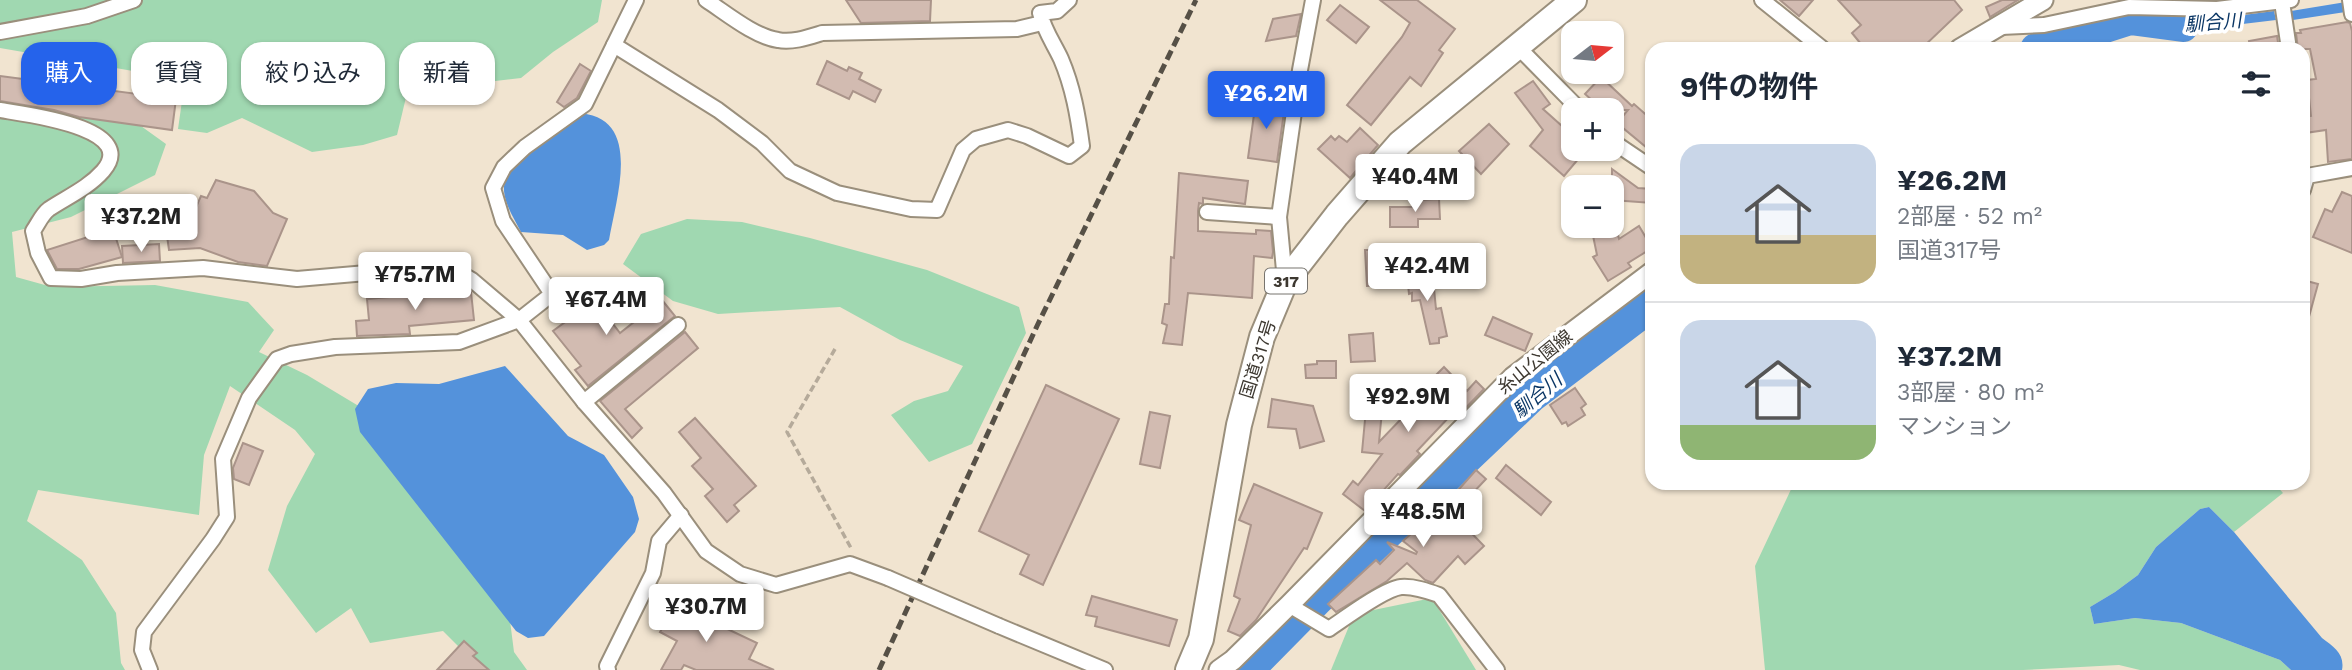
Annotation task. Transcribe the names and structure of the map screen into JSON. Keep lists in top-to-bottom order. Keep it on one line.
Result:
{"streets":{"highway":["317","国道317号"],"main road":["糸山公園線"]},"water":["馴合川"],"north":"right","page":{"map_buttons":["+","−"],"chip":["購入","賃貸","絞り込み","新着"],"heading":"9件の物件","price":["¥26.2M","¥40.4M","¥37.2M","¥42.4M","¥75.7M","¥67.4M","¥92.9M","¥48.5M","¥30.7M"],"list":[{"name":"¥26.2M","note":"2部屋 · 52 m² · 国道317号"},{"name":"¥37.2M","note":"3部屋 · 80 m² · マンション"}]}}
